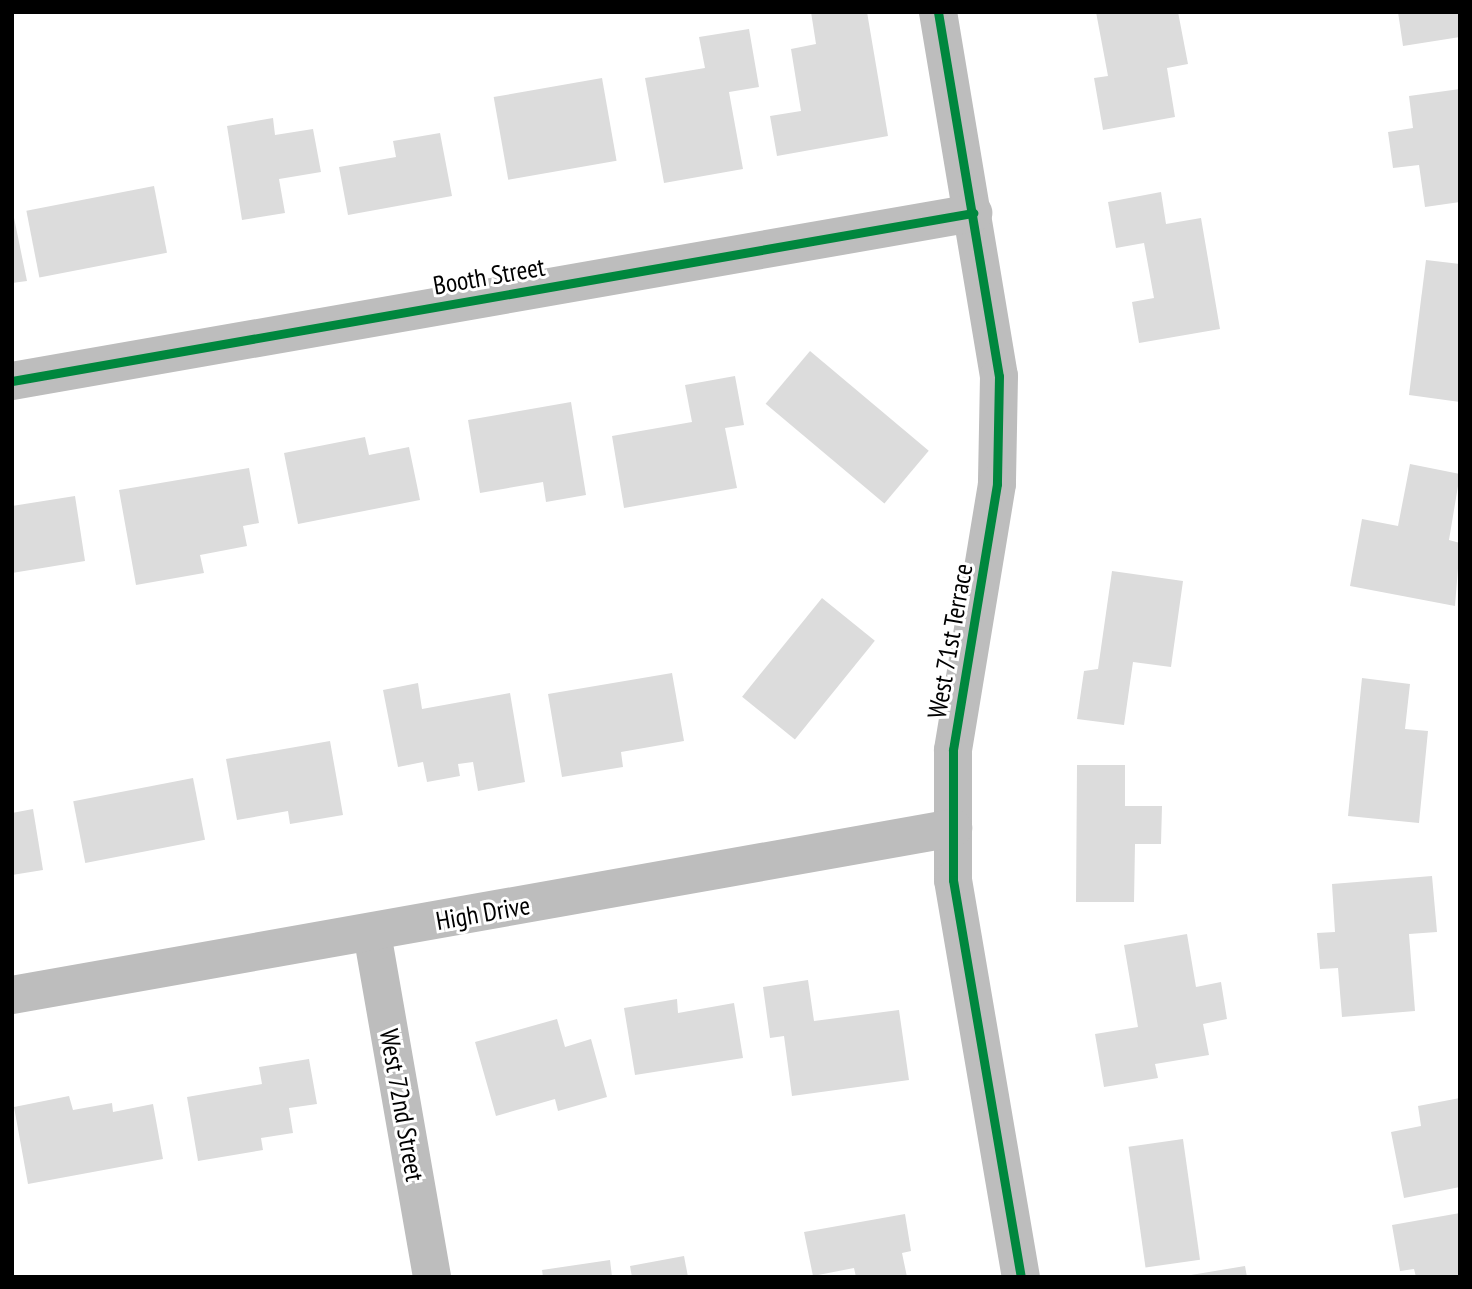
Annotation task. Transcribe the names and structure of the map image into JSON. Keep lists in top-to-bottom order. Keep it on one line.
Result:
{"streets":{"street":["Booth Street","West 71st Terrace","High Drive","West 72nd Street"]},"crossings":[["Booth Street","West 71st Terrace"],["West 71st Terrace","High Drive"],["High Drive","West 72nd Street"]]}
